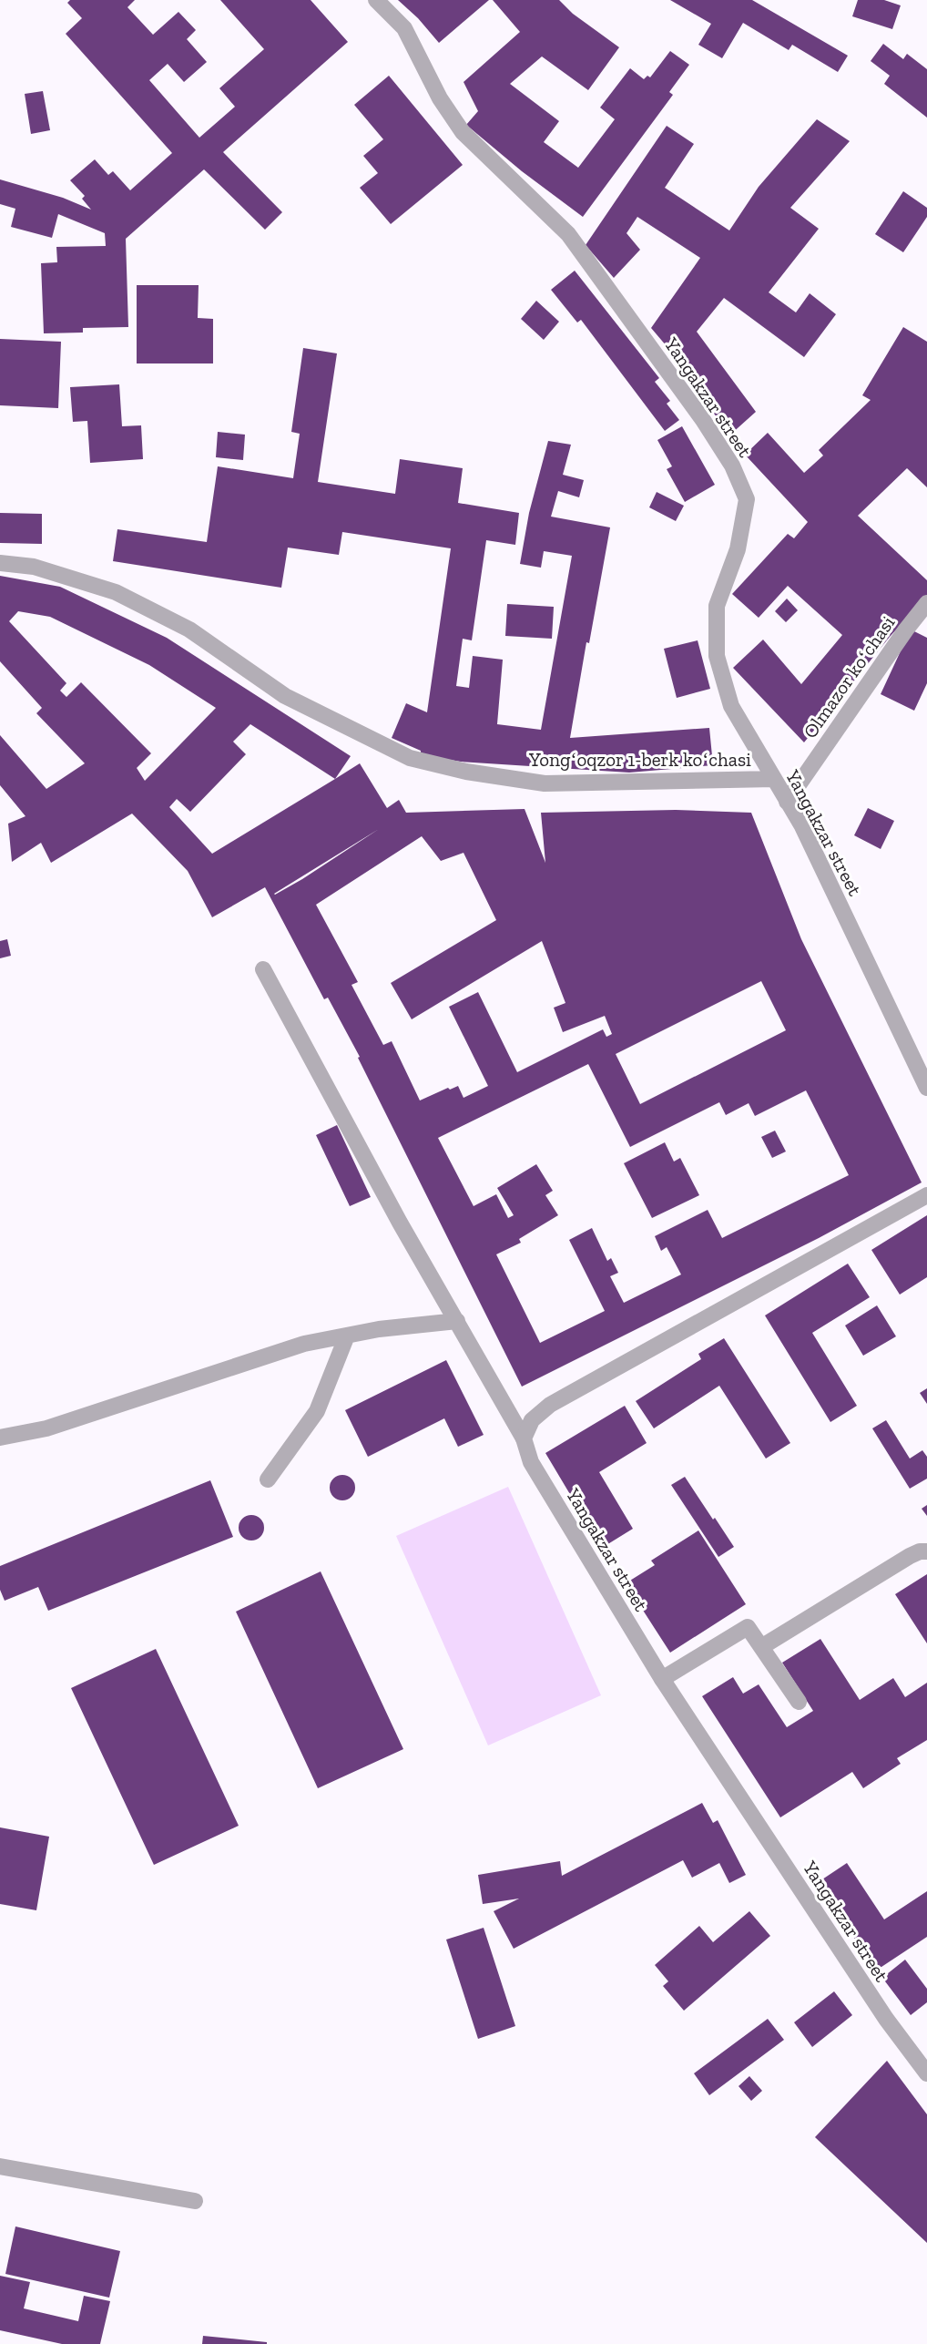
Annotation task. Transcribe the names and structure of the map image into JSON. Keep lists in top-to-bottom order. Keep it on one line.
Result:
{"streets":{"street":["Yangakzar street","Olmazor koʻchasi","Yongʻoqzor 1-berk koʻchasi"]},"crossings":[["Yangakzar street","Olmazor koʻchasi"],["Yangakzar street","Yongʻoqzor 1-berk koʻchasi"]]}
